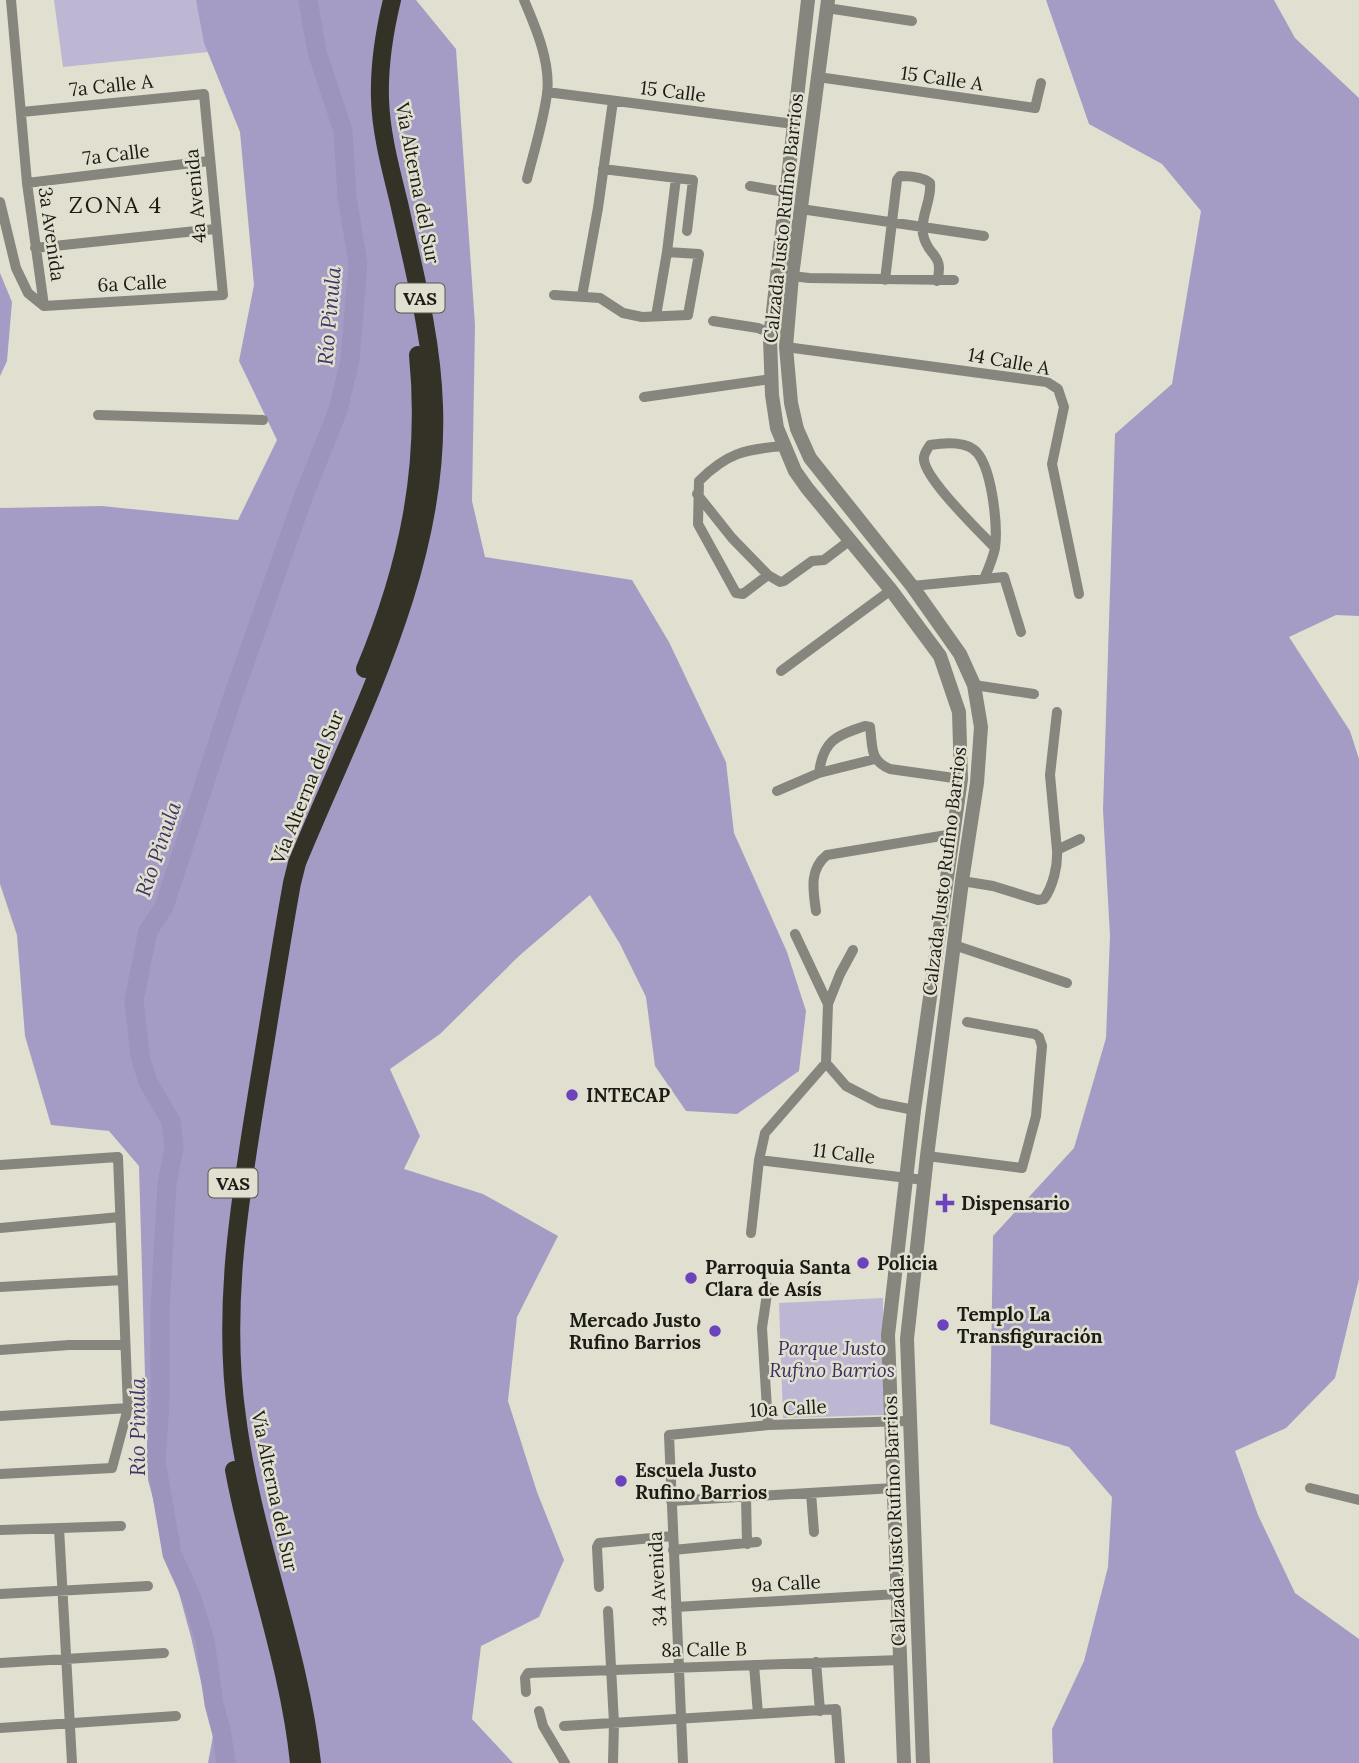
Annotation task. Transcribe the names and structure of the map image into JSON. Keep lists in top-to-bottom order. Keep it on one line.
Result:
{"streets":{"highway":["Vía Alterna del Sur","VAS"],"street":["15 Calle A","7a Calle A","15 Calle","7a Calle","4a Avenida","Calzada Justo Rufino Barrios","3a Avenida","6a Calle","14 Calle A","11 Calle","10a Calle","34 Avenida","9a Calle","8a Calle B"]},"crossings":[["15 Calle A","Calzada Justo Rufino Barrios"],["7a Calle A","4a Avenida"],["7a Calle A","3a Avenida"],["15 Calle","Calzada Justo Rufino Barrios"],["7a Calle","4a Avenida"],["7a Calle","3a Avenida"],["4a Avenida","6a Calle"],["Calzada Justo Rufino Barrios","14 Calle A"],["Calzada Justo Rufino Barrios","11 Calle"],["Calzada Justo Rufino Barrios","10a Calle"],["Calzada Justo Rufino Barrios","9a Calle"],["Calzada Justo Rufino Barrios","8a Calle B"],["3a Avenida","6a Calle"],["10a Calle","34 Avenida"],["34 Avenida","9a Calle"],["34 Avenida","8a Calle B"]],"districts":["ZONA 4"],"water":["Río Pinula"],"parks":["Parque Justo Rufino Barrios"],"places":{"other":["INTECAP","Policia","Parroquia Santa Clara de Asís","Templo La Transfiguración","Mercado Justo Rufino Barrios","Escuela Justo Rufino Barrios"],"health":["Dispensario"]}}
